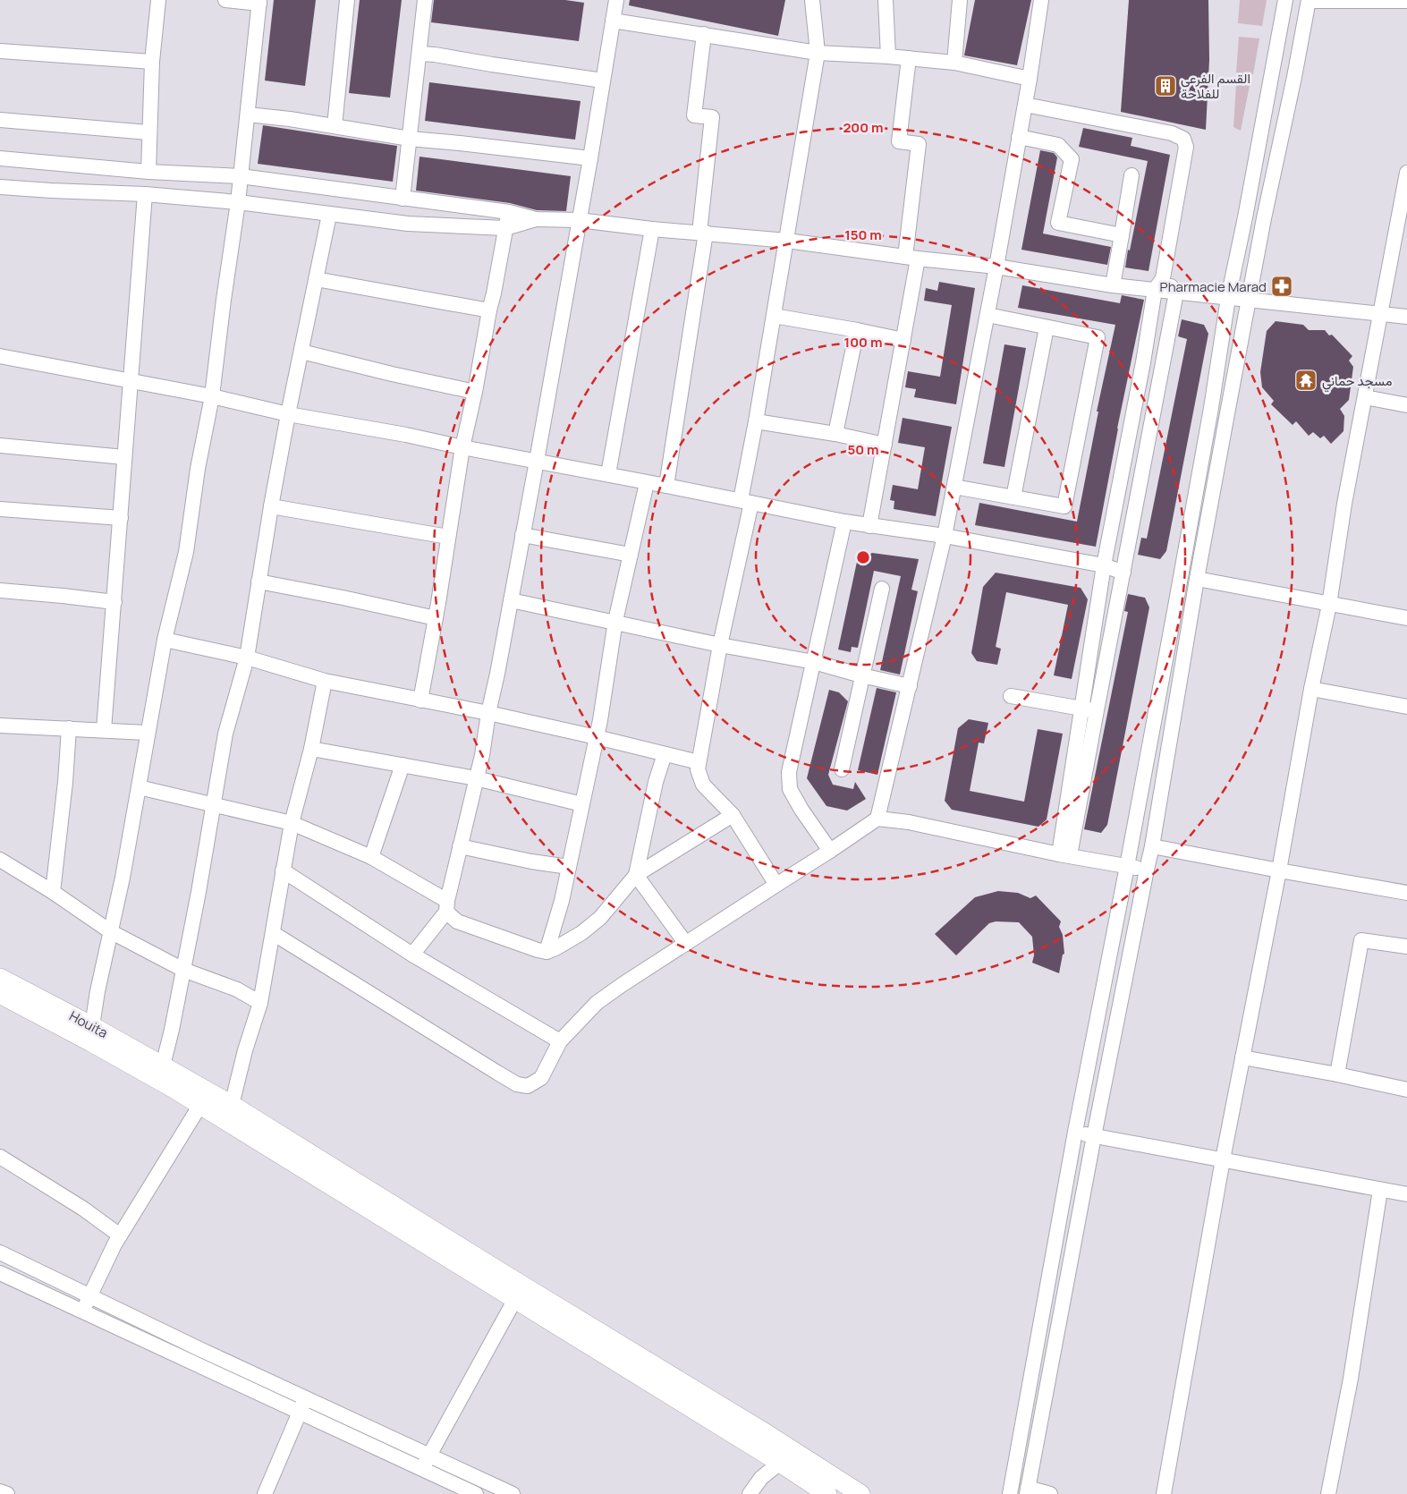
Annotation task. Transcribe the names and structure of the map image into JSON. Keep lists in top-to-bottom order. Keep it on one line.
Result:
{"streets":{"main road":["Houita"]},"places":{"building":["القسم الفرعي للفلاحة"],"pharmacy":["Pharmacie Marad"],"temple":["مسجد حماني"]},"rings":["200 m","150 m","100 m","50 m"]}
